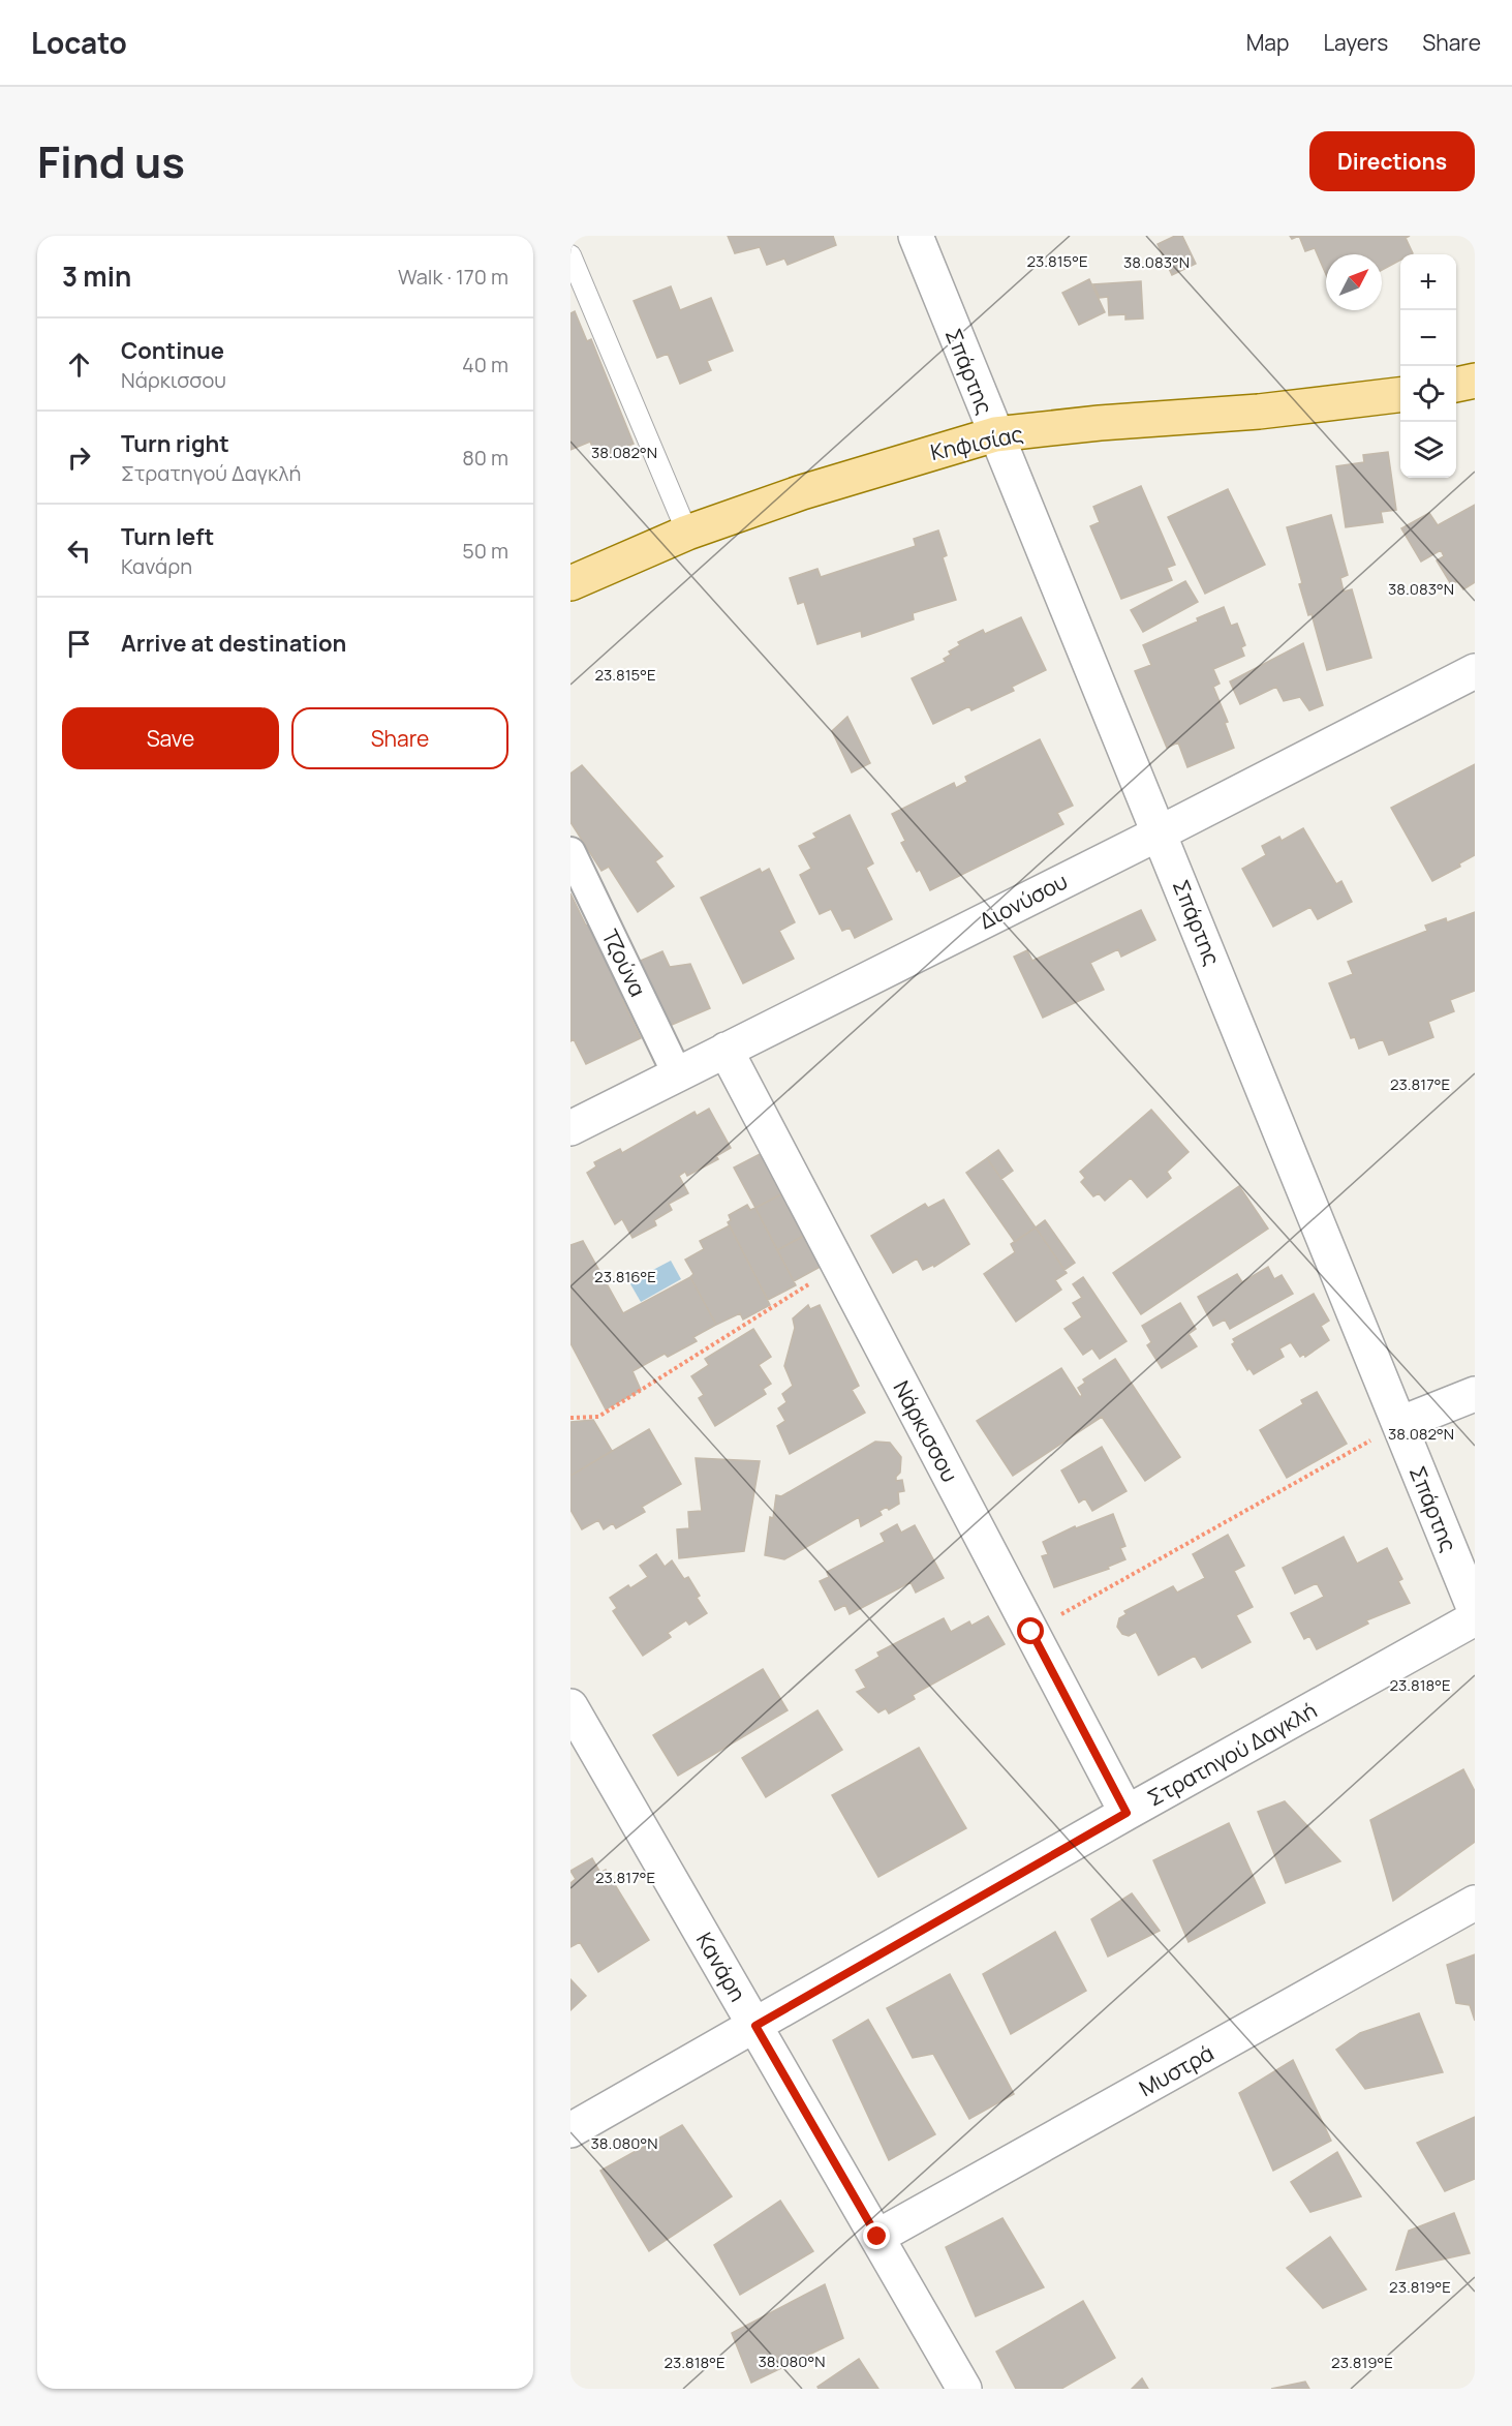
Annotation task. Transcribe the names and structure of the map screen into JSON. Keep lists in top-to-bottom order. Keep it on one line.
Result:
{"streets":{"main road":["Κηφισίας"],"street":["Σπάρτης","Διονύσου","Τζούνα","Νάρκισσου","Στρατηγού Δαγκλή","Κανάρη","Μυστρά"]},"crossings":[["Σπάρτης","Κηφισίας"],["Σπάρτης","Διονύσου"],["Διονύσου","Τζούνα"],["Διονύσου","Νάρκισσου"],["Νάρκισσου","Στρατηγού Δαγκλή"],["Στρατηγού Δαγκλή","Κανάρη"],["Κανάρη","Μυστρά"]],"north":"top right","page":{"header":"Locato","nav":["Map","Layers","Share"],"title":"Find us","buttons":["Directions",["Save","Share"]],"heading":["3 min","Walk · 170 m"],"map_buttons":["+","−"],"list":[["Continue","Νάρκισσου","40 m"],["Turn right","Στρατηγού Δαγκλή","80 m"],["Turn left","Κανάρη","50 m"],"Arrive at destination"]},"coordinates":["23.815°E","38.083°N","38.082°N","23.817°E","23.816°E","23.818°E","38.080°N","23.819°E"]}
